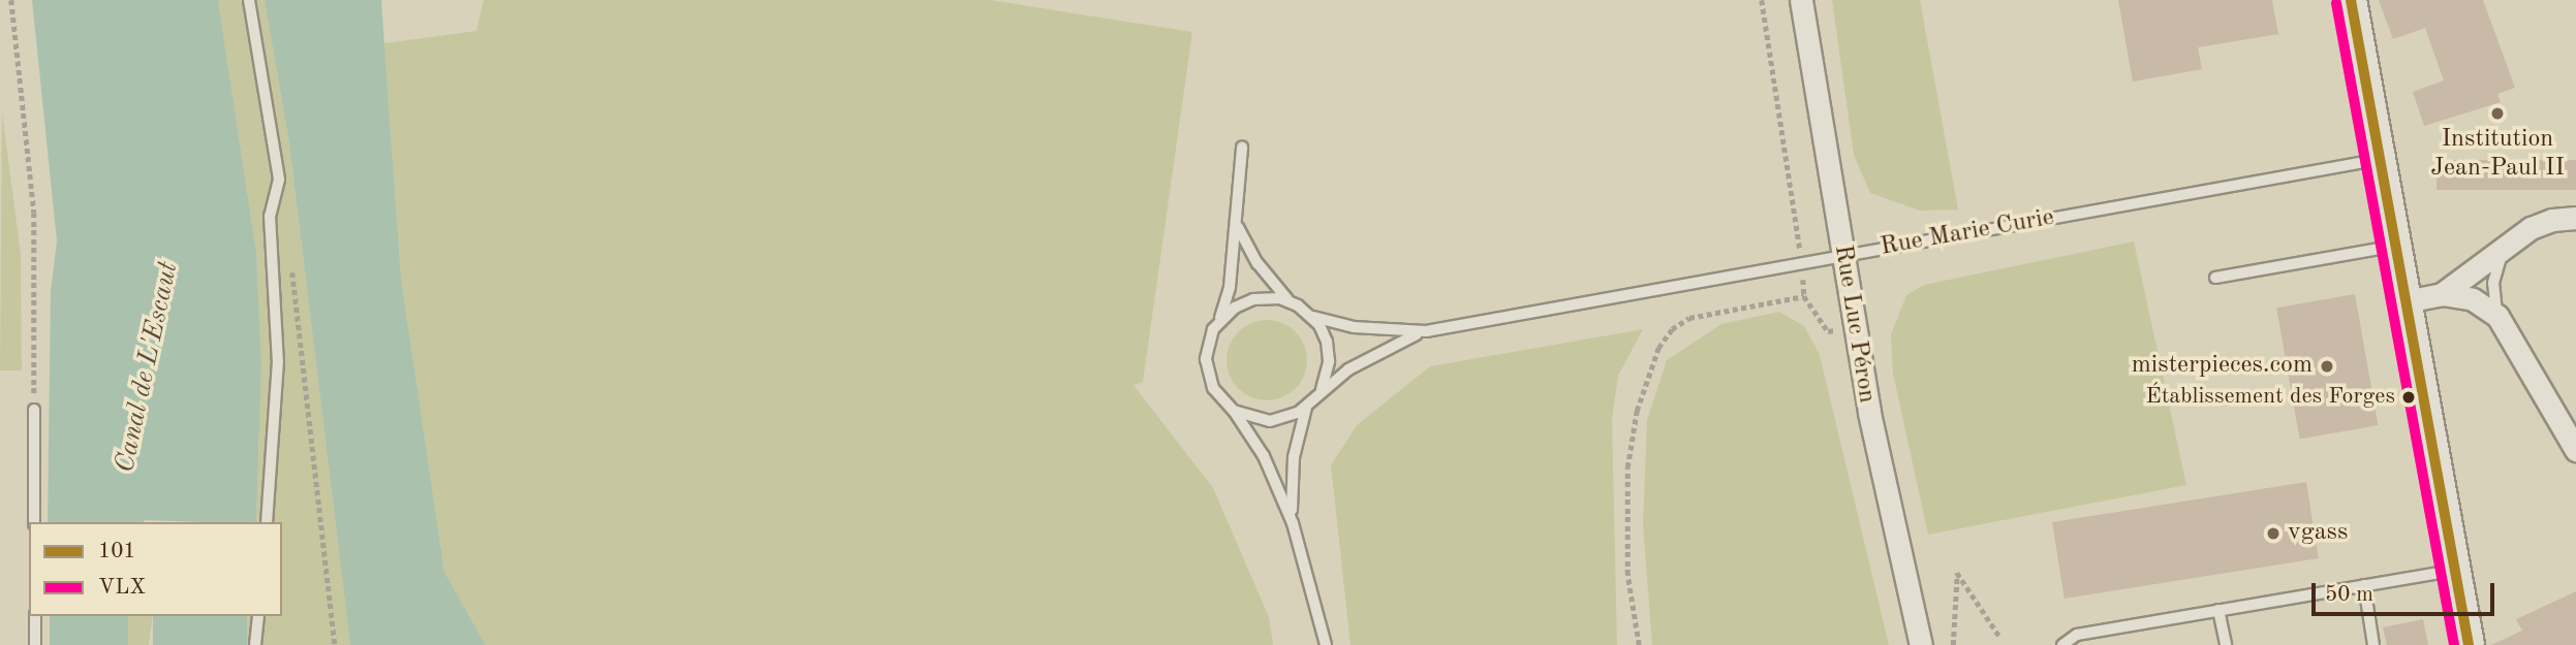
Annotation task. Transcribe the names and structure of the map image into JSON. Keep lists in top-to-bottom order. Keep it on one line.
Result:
{"streets":{"street":["Rue Luc Péron"],"lane":["Rue Marie Curie"]},"crossings":[["Rue Marie Curie","Rue Luc Péron"]],"water":["Canal de L'Escaut"],"places":["Institution Jean-Paul II","misterpieces.com","Établissement des Forges","vgass"],"lines":["transit line 101","transit line VLX"],"legend":["101","VLX"],"scale_bar":"50 m"}
